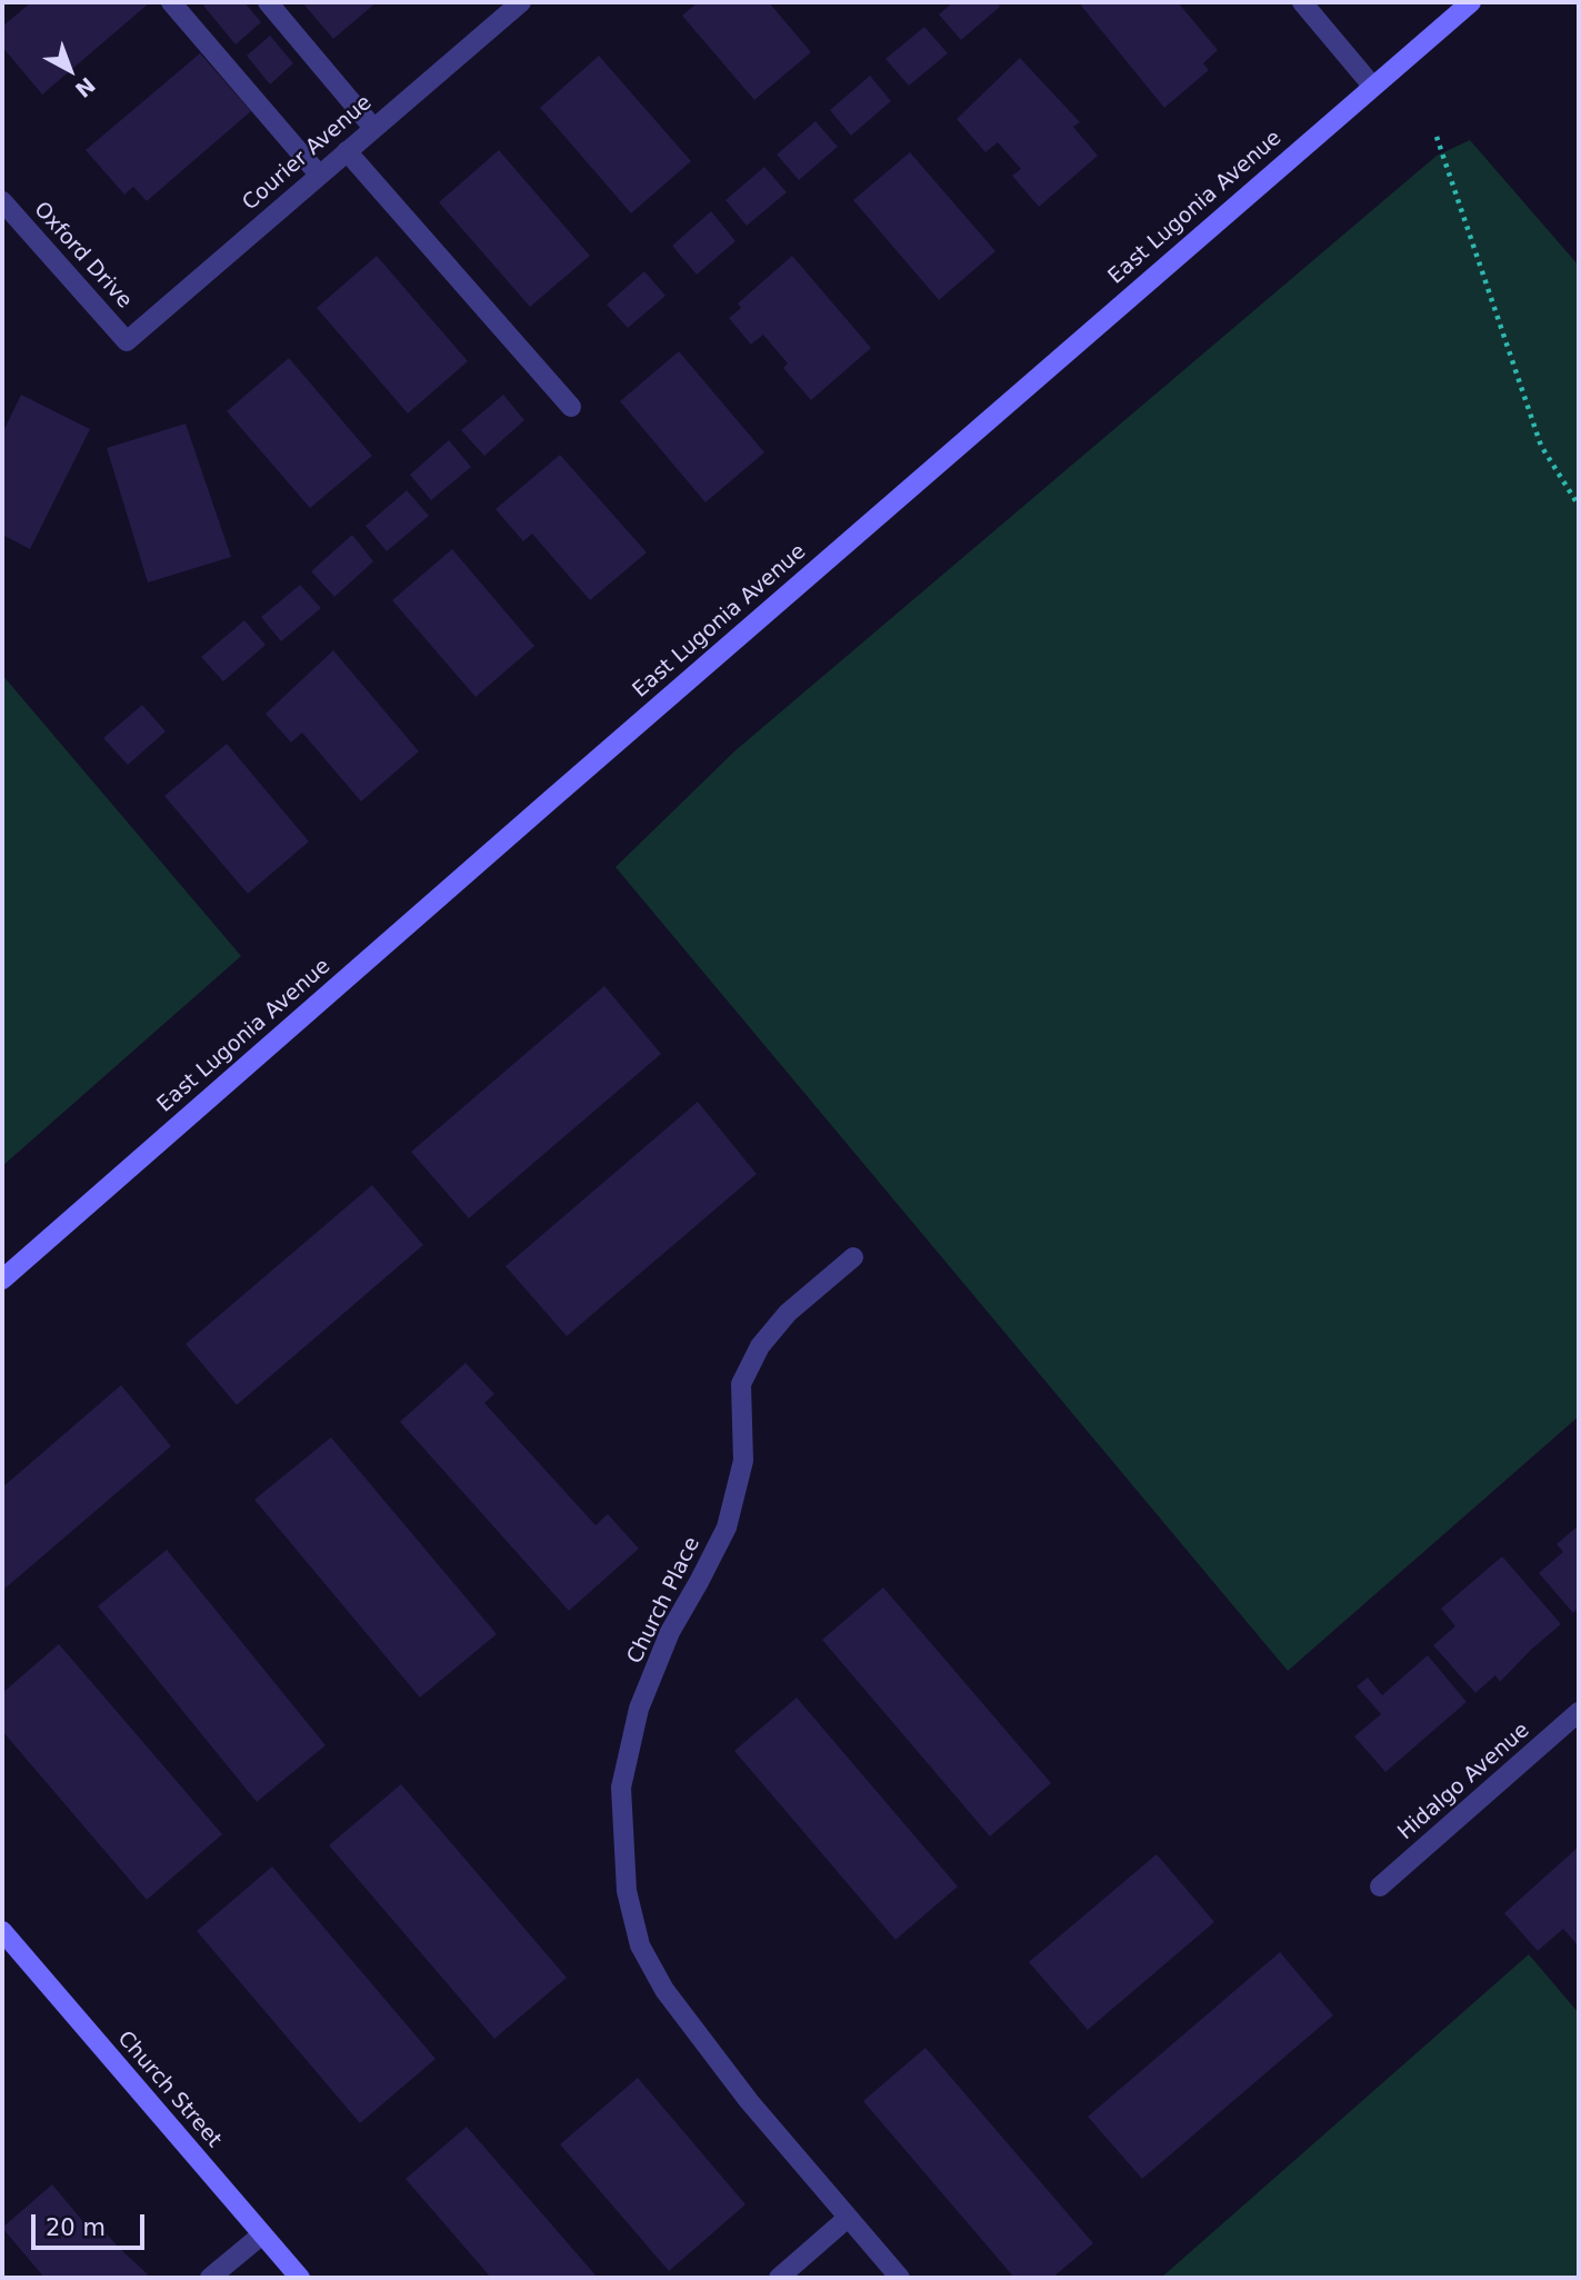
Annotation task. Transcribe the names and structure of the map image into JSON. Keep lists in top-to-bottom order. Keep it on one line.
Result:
{"streets":{"main road":["East Lugonia Avenue","Church Street"],"street":["Courier Avenue","Oxford Drive","Church Place","Hidalgo Avenue"]},"crossings":[["Courier Avenue","Oxford Drive"]],"scale_bar":"20 m","north":"bottom right"}
